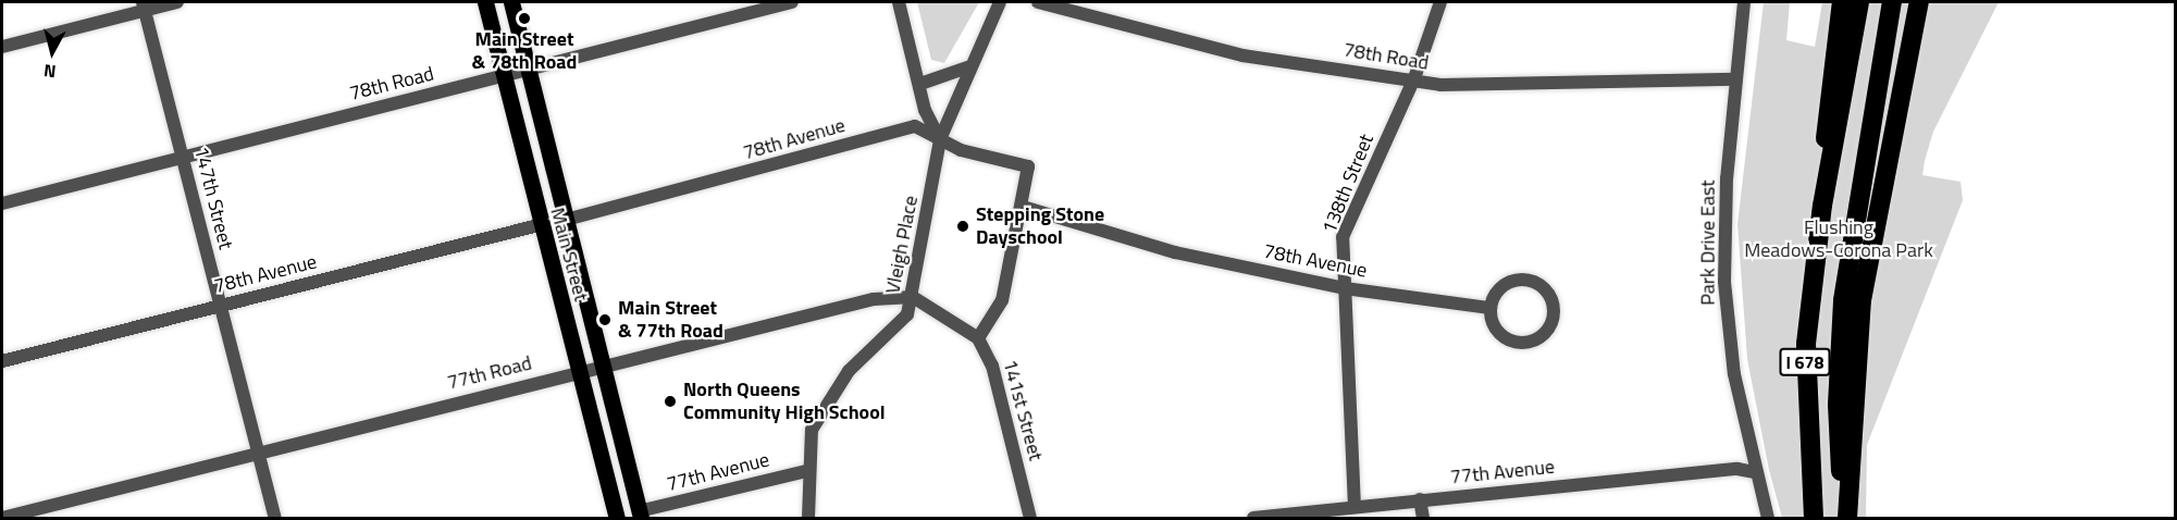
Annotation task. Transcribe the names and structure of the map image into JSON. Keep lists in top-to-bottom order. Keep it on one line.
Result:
{"streets":{"highway":["I 678"],"main road":["Main Street"],"street":["78th Road","78th Avenue","138th Street","147th Street","Park Drive East","Vleigh Place","77th Road","141st Street","77th Avenue"]},"crossings":[["78th Road","138th Street"],["78th Road","147th Street"],["78th Road","Park Drive East"],["78th Road","Main Street"],["78th Avenue","138th Street"],["78th Avenue","147th Street"],["78th Avenue","Vleigh Place"],["78th Avenue","Main Street"],["138th Street","77th Avenue"],["147th Street","77th Road"],["Park Drive East","77th Avenue"],["Vleigh Place","77th Road"],["Vleigh Place","77th Avenue"],["Main Street","77th Road"],["Main Street","77th Avenue"]],"parks":["Flushing Meadows-Corona Park"],"places":["Main Street & 78th Road","Stepping Stone Dayschool","Main Street & 77th Road","North Queens Community High School"],"north":"bottom"}
